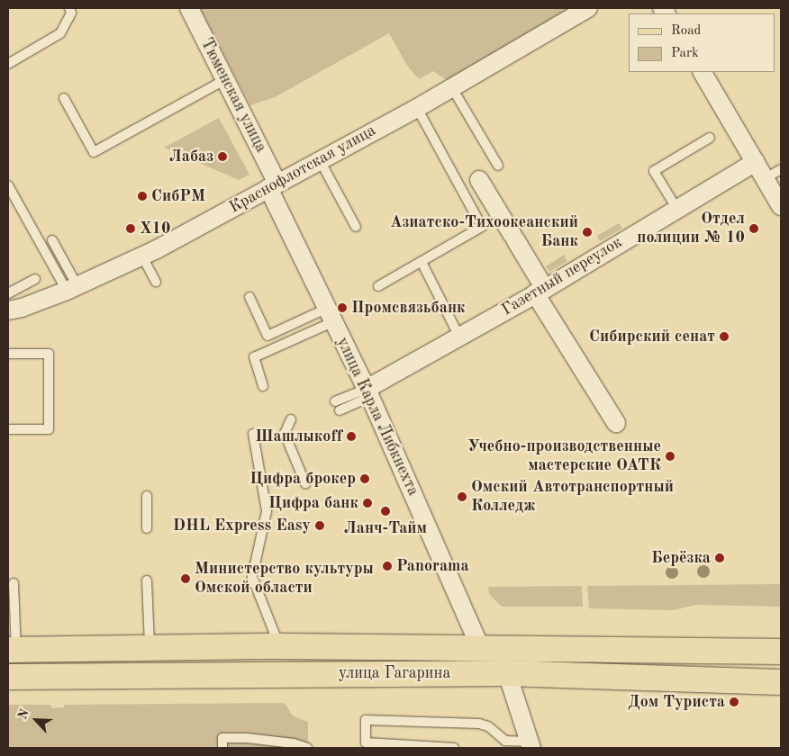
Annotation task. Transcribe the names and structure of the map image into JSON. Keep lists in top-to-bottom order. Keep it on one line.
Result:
{"streets":{"main road":["улица Гагарина"],"street":["Тюменская улица","Краснофлотская улица","Газетный переулок","улица Карла Либкнехта"]},"crossings":[["Тюменская улица","Краснофлотская улица"],["Тюменская улица","улица Карла Либкнехта"],["Краснофлотская улица","улица Карла Либкнехта"],["Газетный переулок","улица Карла Либкнехта"],["улица Карла Либкнехта","улица Гагарина"]],"places":["Лабаз","СибРМ","Х10","Отдел полиции № 10","Азиатско-Тихоокеанский Банк","Промсвязьбанк","Сибирский сенат","Шашлыкoff","Учебно-производственные мастерские ОАТК","Цифра брокер","Омский Автотранспортный Колледж","Цифра банк","Ланч-Тайм","DHL Express Easy","Берёзка","Panorama","Министерство культуры Омской области","Дом Туриста"],"legend":["Road","Park"],"north":"top left"}
